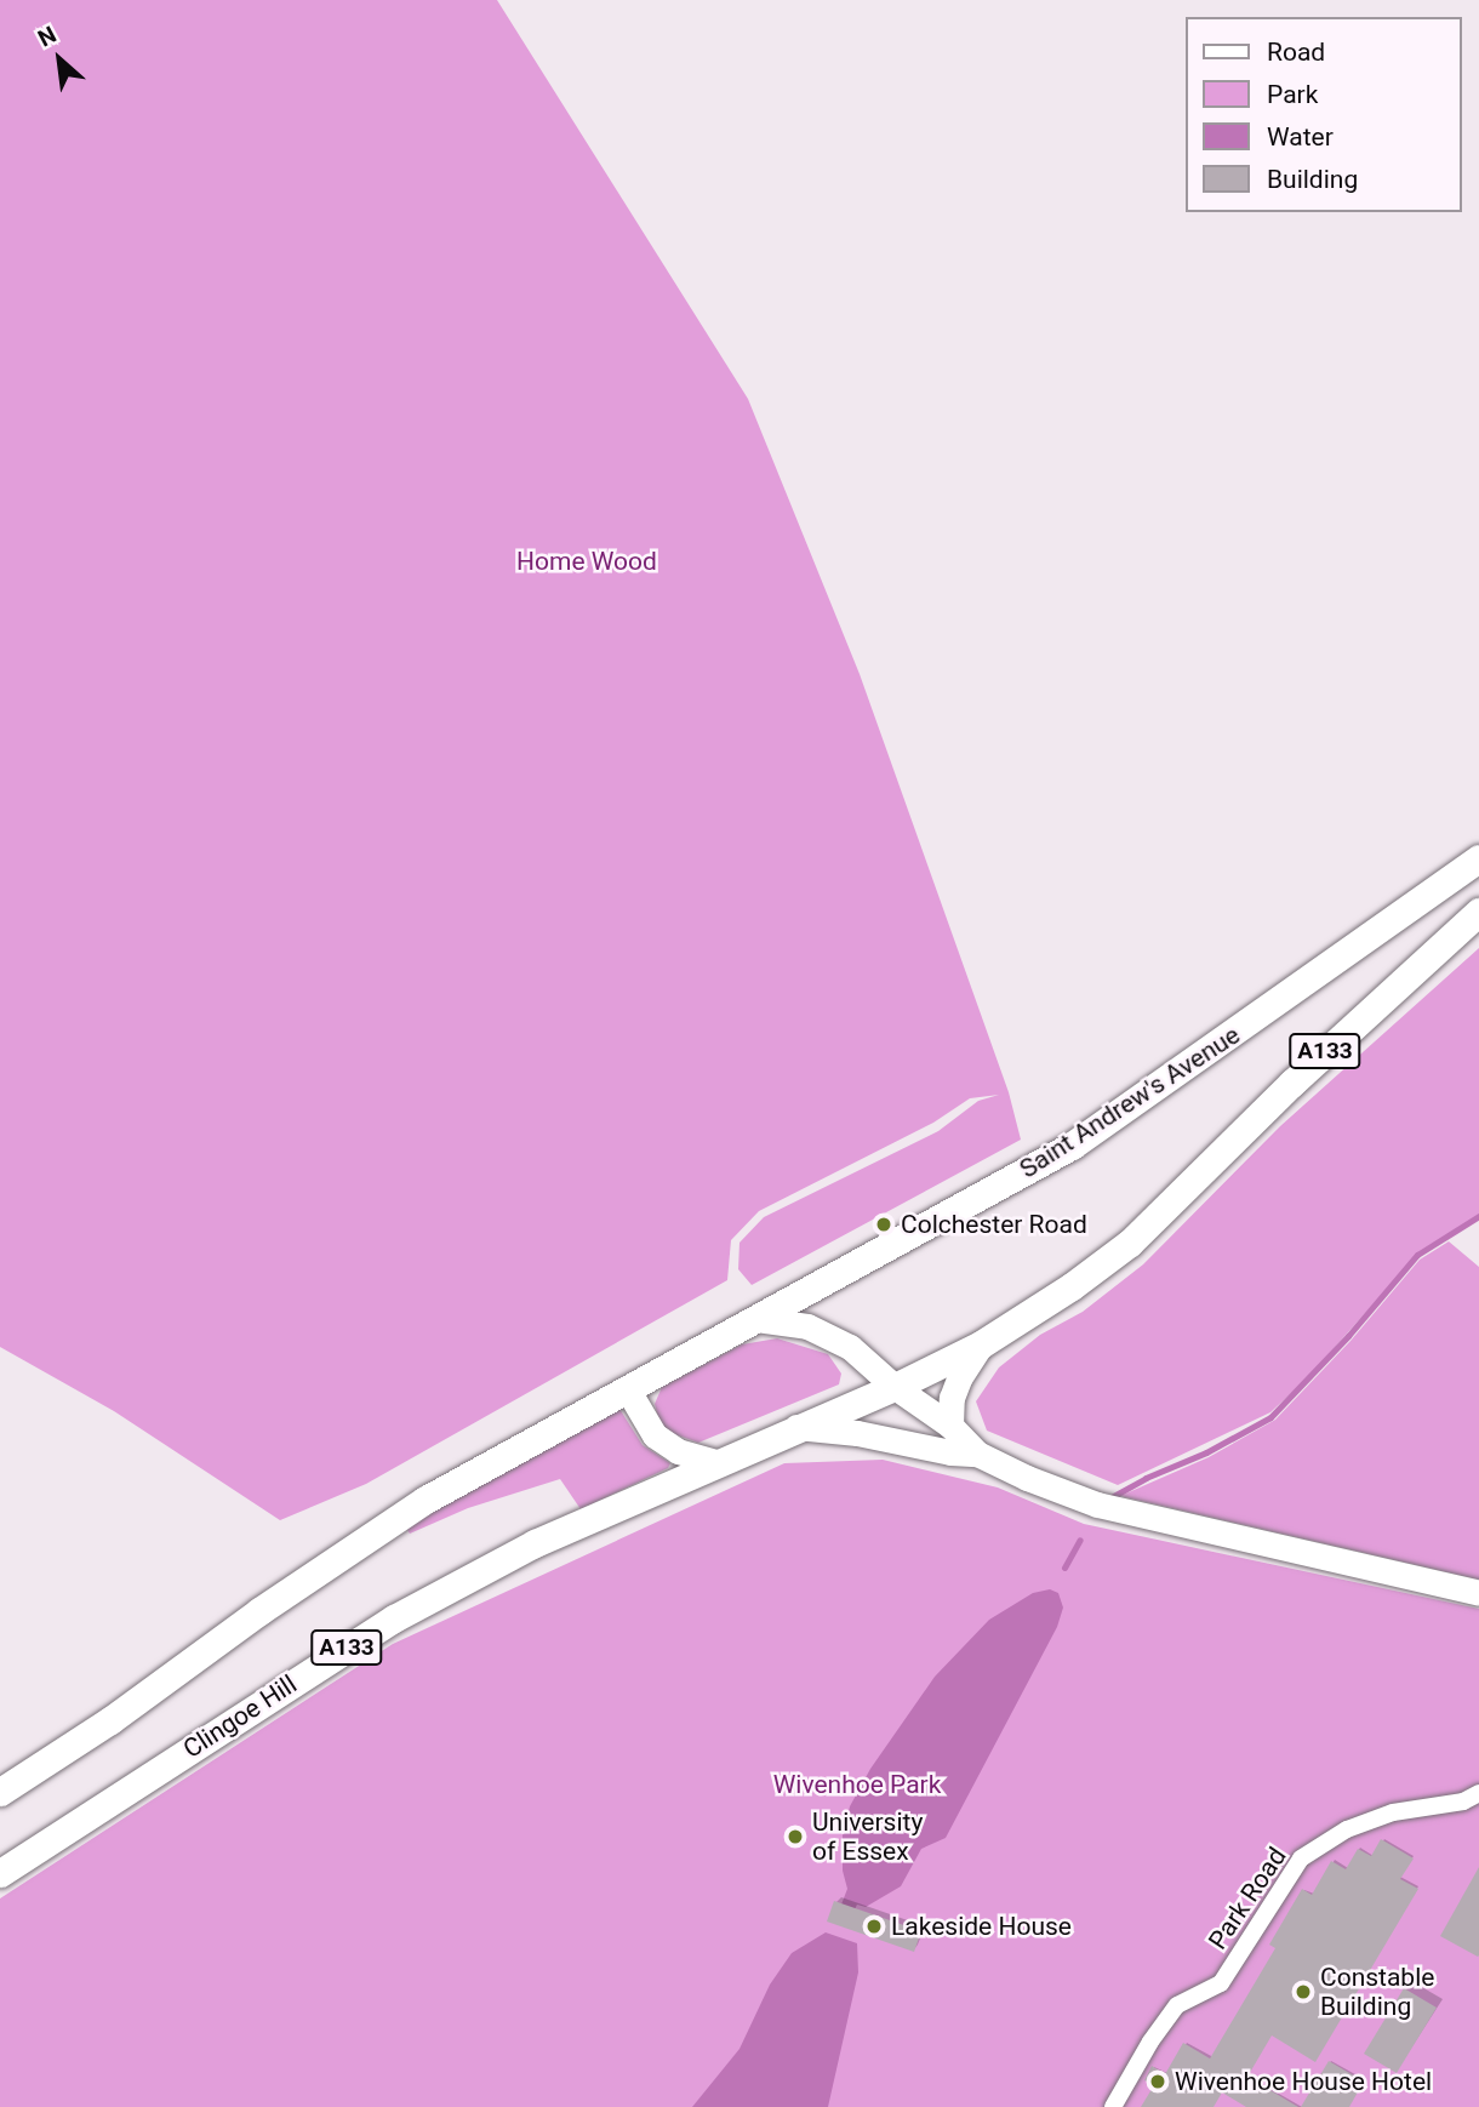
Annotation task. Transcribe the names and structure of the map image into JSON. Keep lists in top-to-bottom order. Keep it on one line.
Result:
{"streets":{"main road":["A133","Saint Andrew's Avenue","Clingoe Hill"],"street":["Park Road"]},"crossings":[["A133","Saint Andrew's Avenue"],["A133","Clingoe Hill"]],"parks":["Home Wood","Wivenhoe Park"],"places":["Colchester Road","University of Essex","Lakeside House","Constable Building","Wivenhoe House Hotel"],"legend":["Road","Park","Water","Building"],"north":"top left"}
